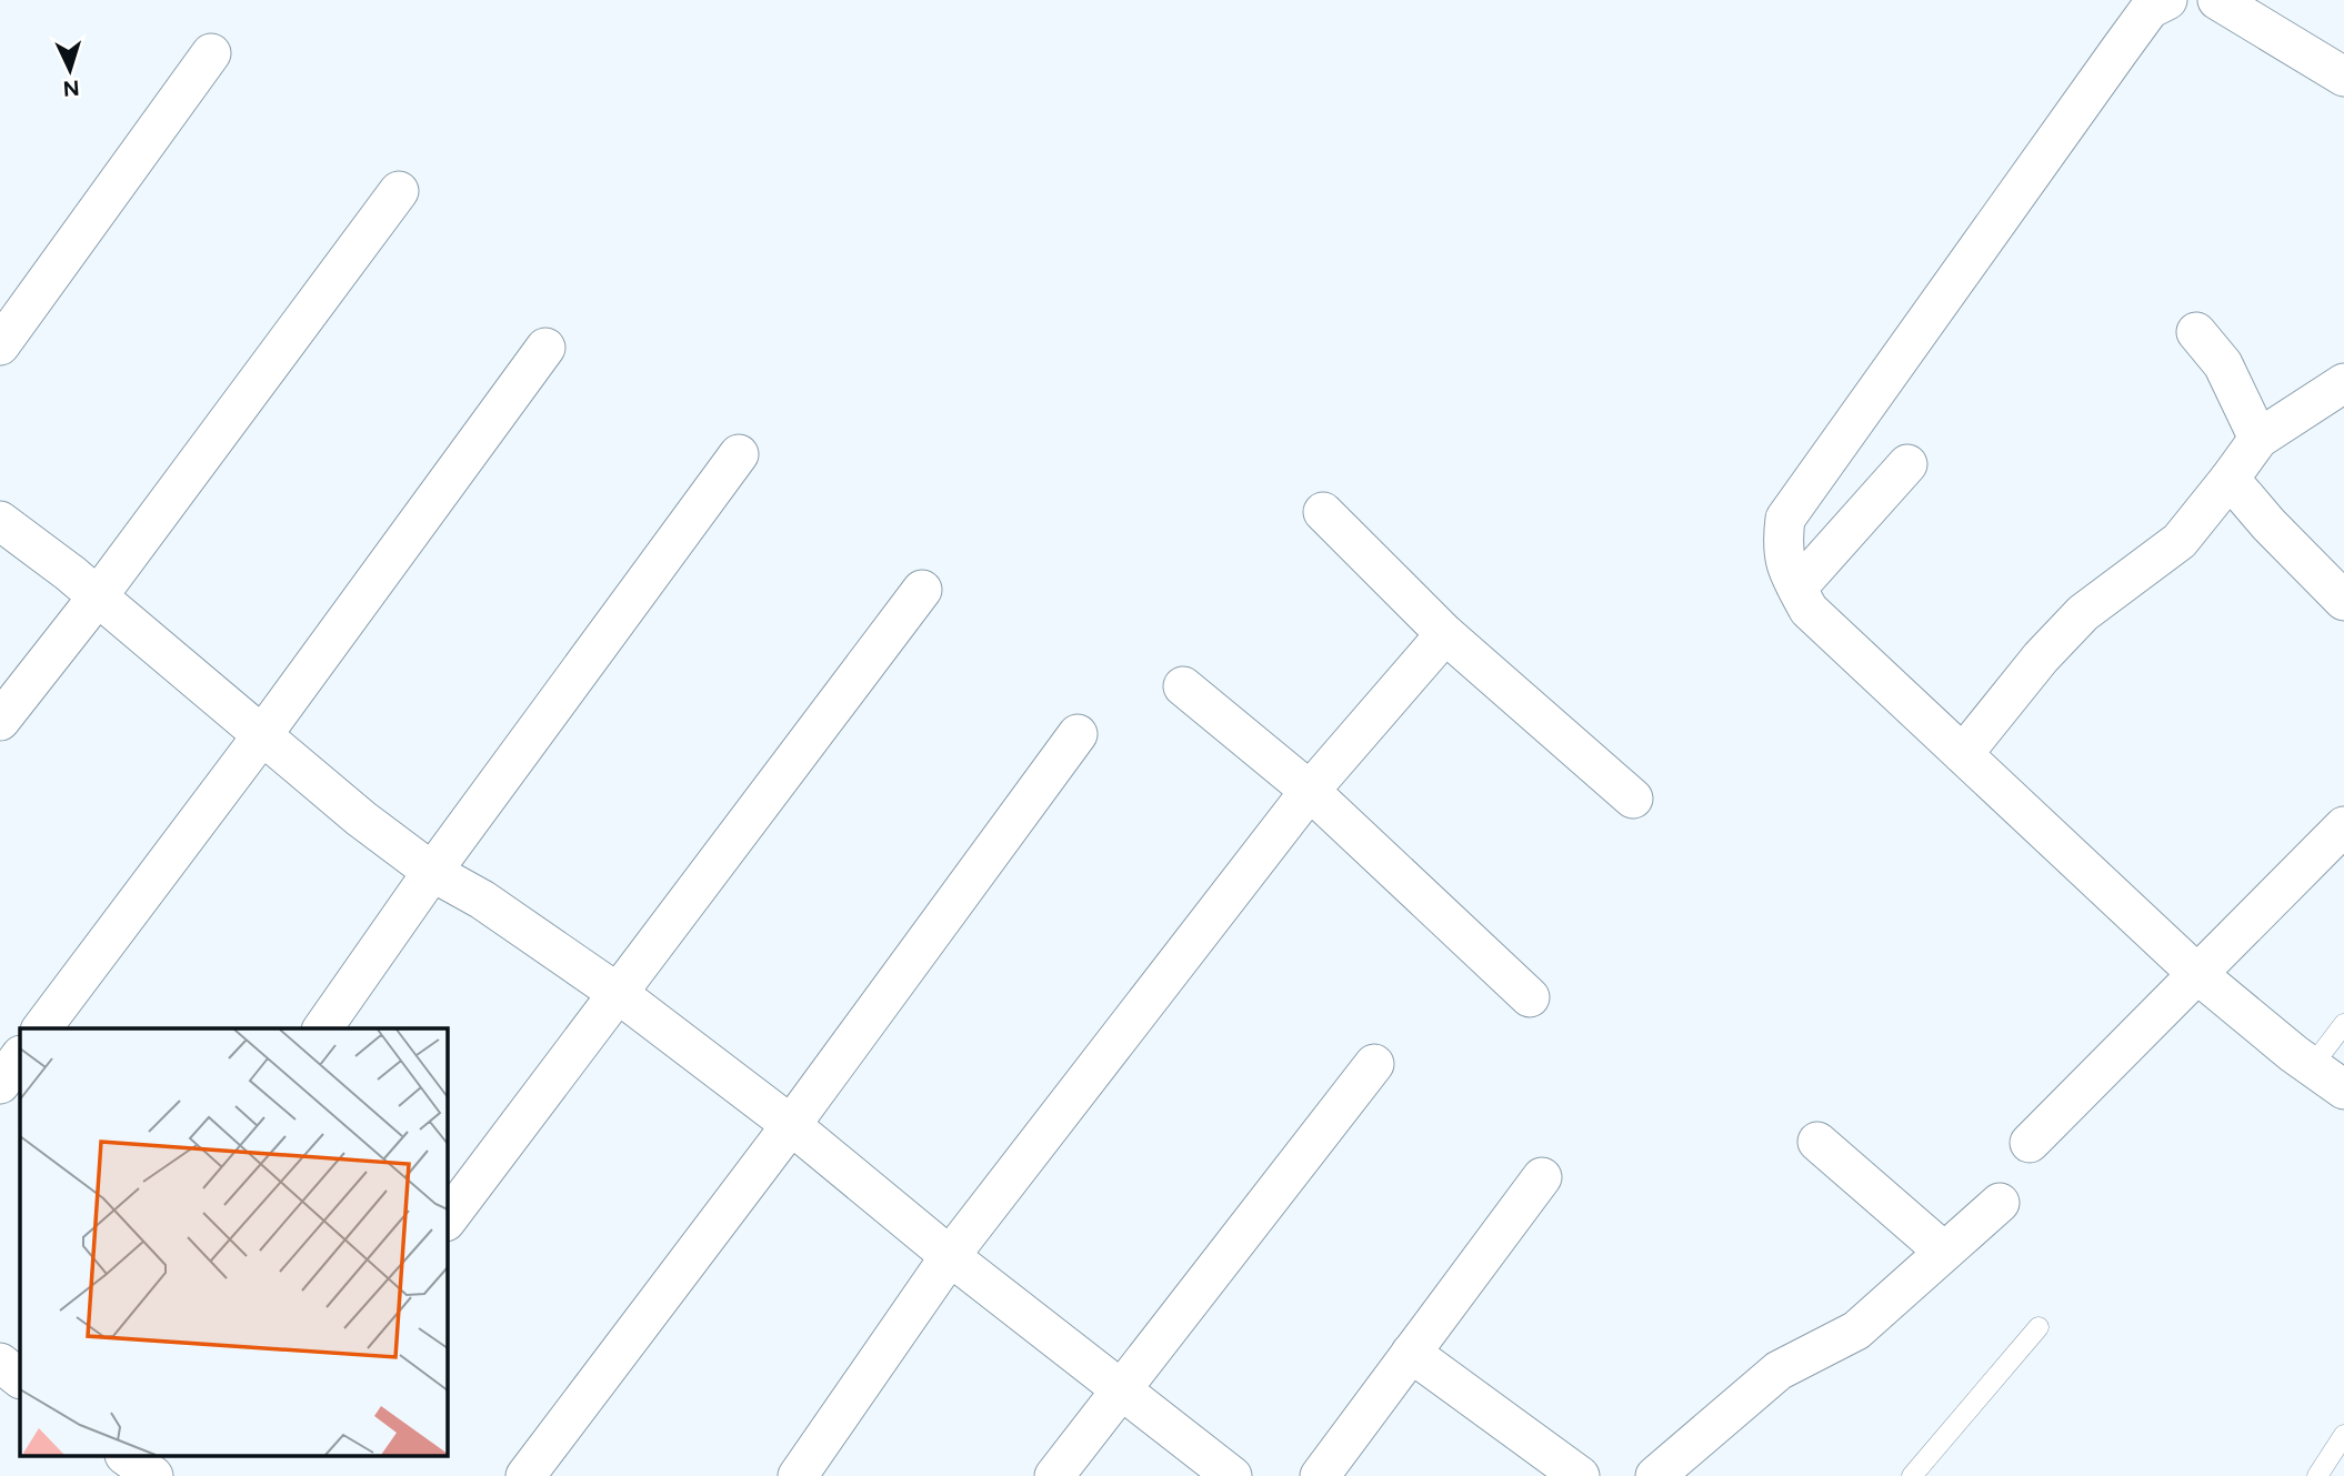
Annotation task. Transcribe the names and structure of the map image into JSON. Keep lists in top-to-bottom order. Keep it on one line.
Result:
{"north":"bottom"}
